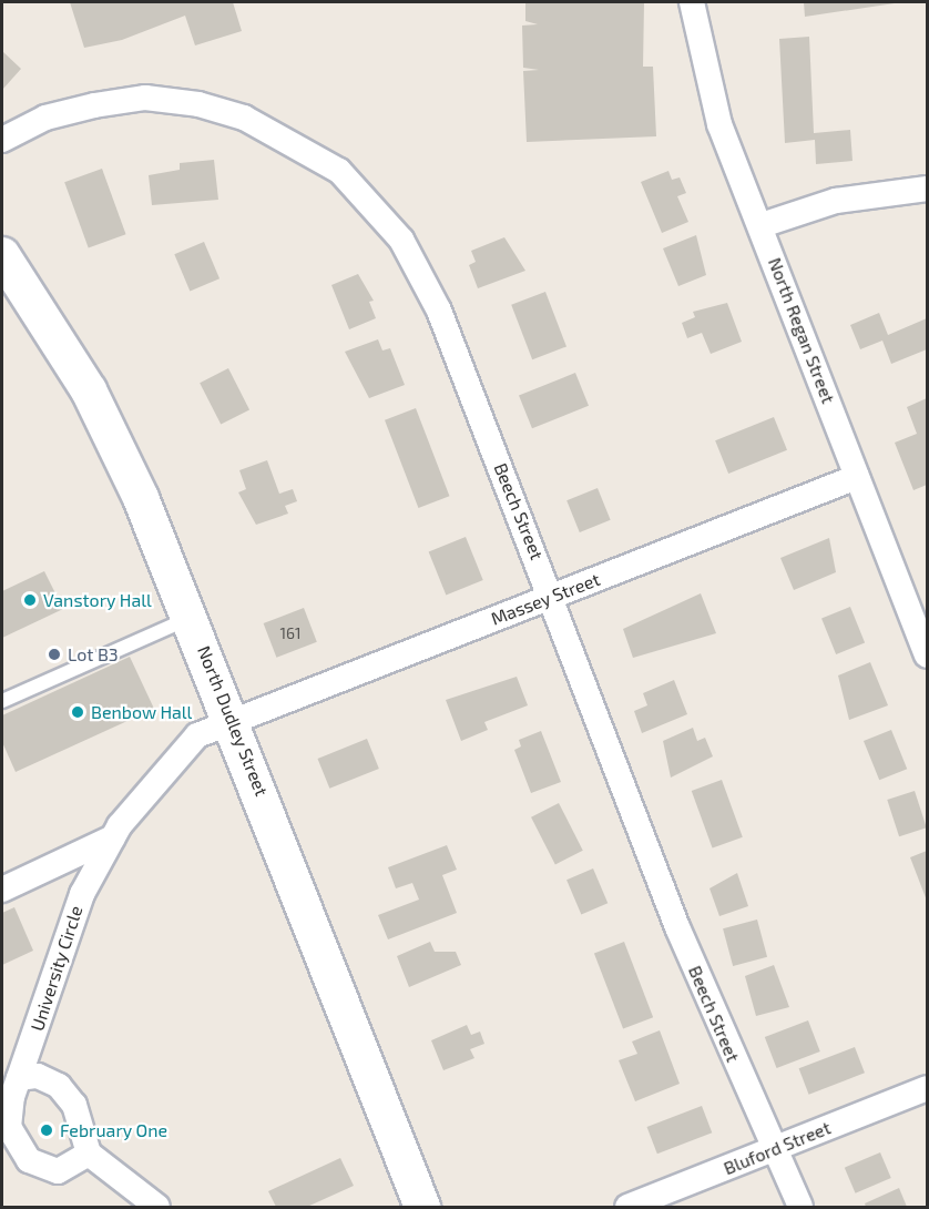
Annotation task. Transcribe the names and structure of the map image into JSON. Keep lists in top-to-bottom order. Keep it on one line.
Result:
{"streets":{"street":["North Regan Street","Beech Street","Massey Street","North Dudley Street","University Circle","Bluford Street"]},"crossings":[["North Regan Street","Massey Street"],["Beech Street","Massey Street"],["Beech Street","Bluford Street"],["Massey Street","North Dudley Street"],["Massey Street","University Circle"],["North Dudley Street","University Circle"]],"places":["Vanstory Hall","Lot B3","Benbow Hall","February One"],"house_numbers":["161"]}
